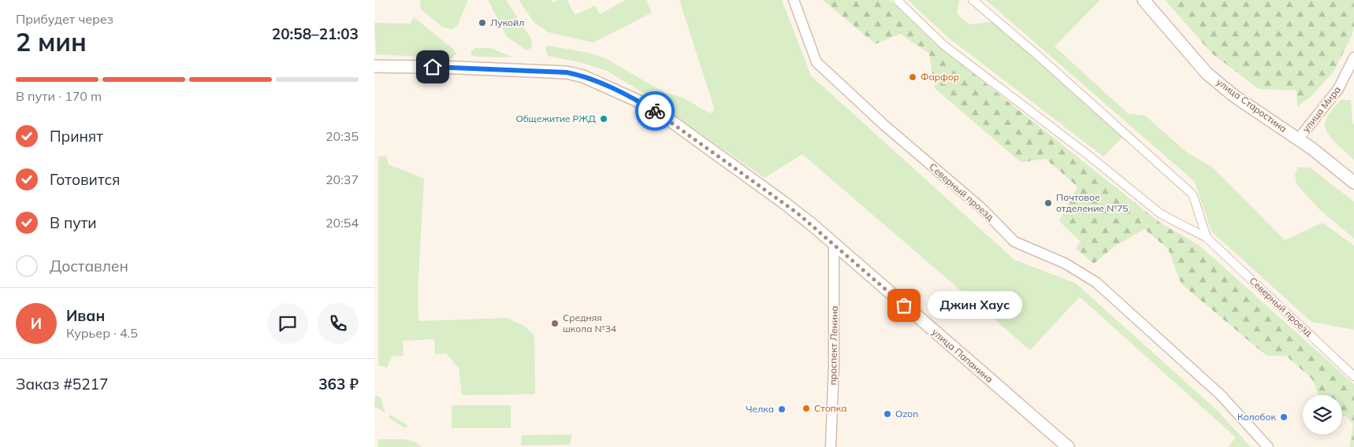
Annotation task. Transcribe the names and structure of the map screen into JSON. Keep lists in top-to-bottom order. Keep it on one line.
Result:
{"streets":{"main road":["улица Старостина","улица Папанина"],"street":["улица Мира","Северный проезд","проспект Ленина"]},"crossings":[["улица Старостина","улица Мира"],["проспект Ленина","улица Папанина"]],"places":["Лукойл","Фарфор","Общежитие РЖД","Почтовое отделение №75","Джин Хаус","Средняя школа №34","Стопка","Челка","Ozon","Колобок"],"page":{"heading":["2 мин","Прибудет через","20:58–21:03"],"panel":["Иван","Курьер · 4.5","Заказ #5217","363 ₽"],"bar":"В пути · 170 m","list":[["Принят","20:35"],["Готовится","20:37"],["В пути","20:54"],"Доставлен"],"bubble":"Джин Хаус","round":"И"}}
